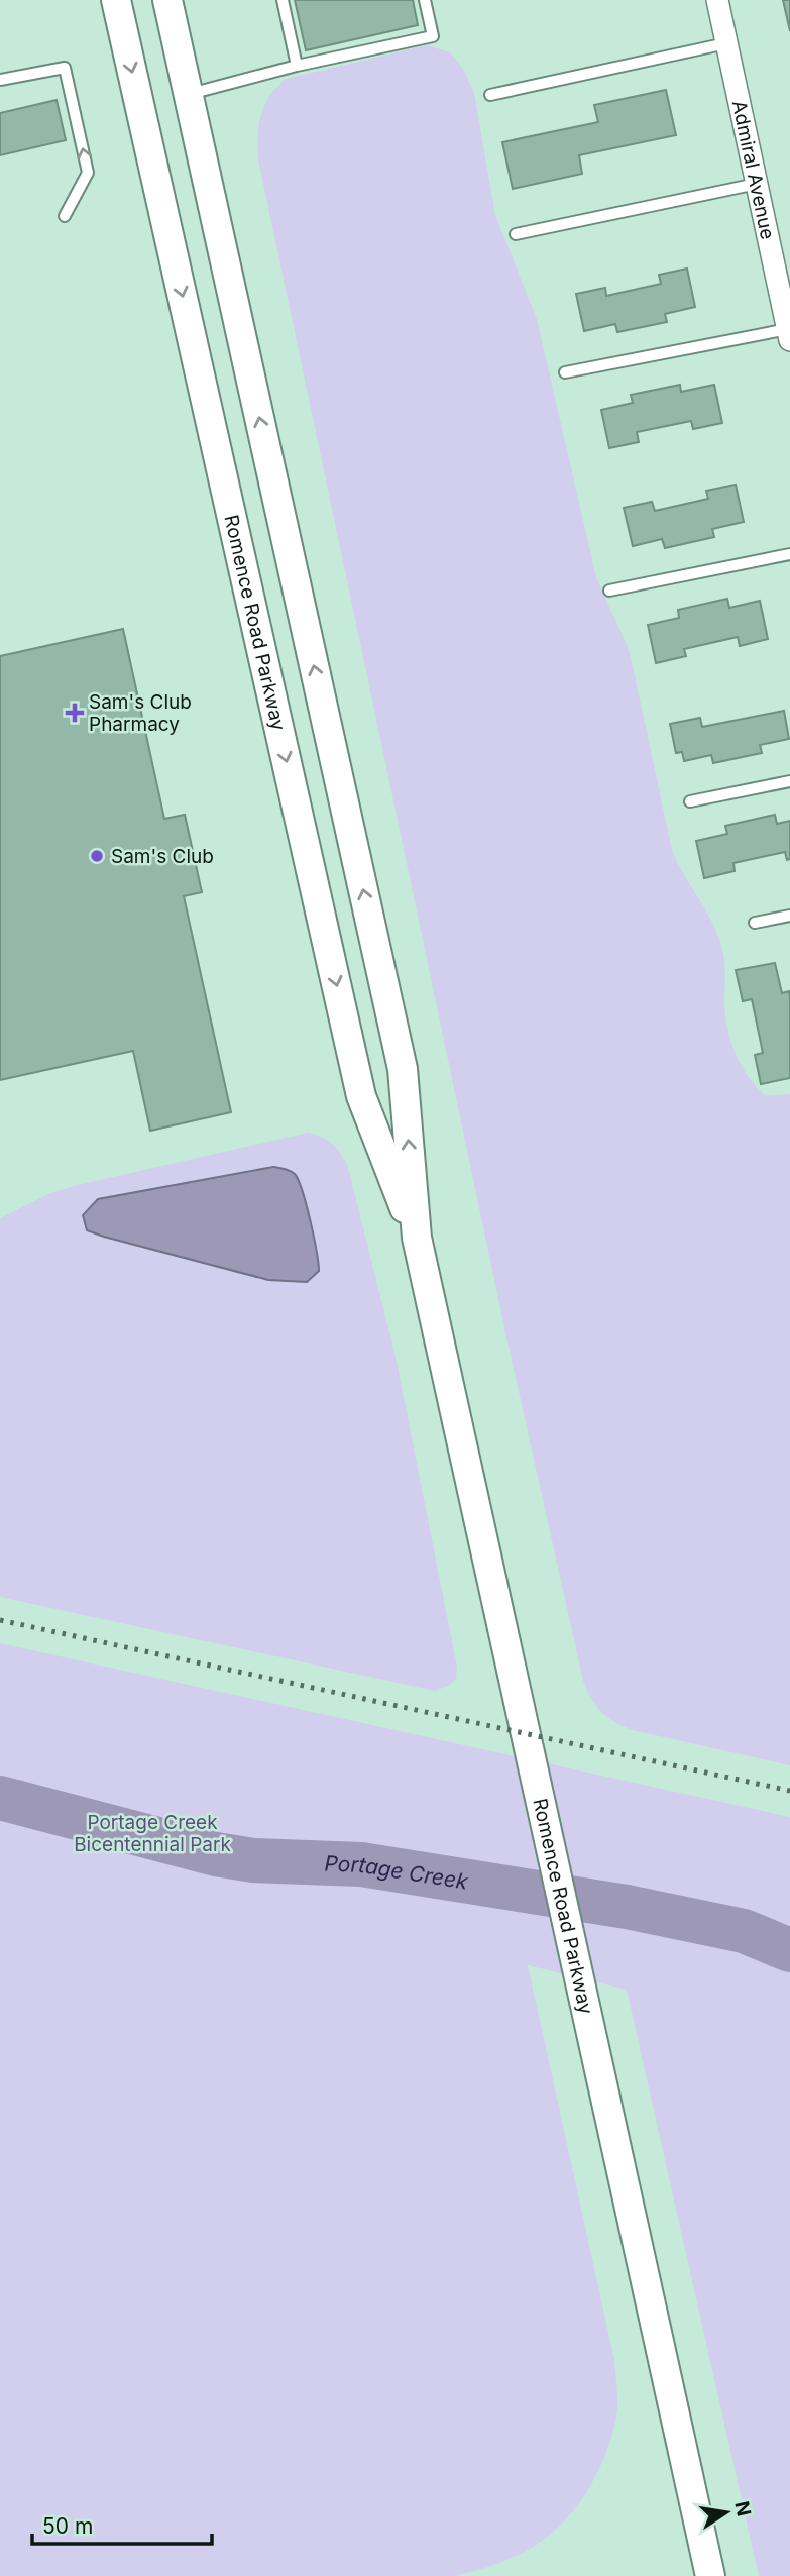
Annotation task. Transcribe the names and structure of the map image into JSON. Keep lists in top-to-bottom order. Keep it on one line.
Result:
{"streets":{"street":["Admiral Avenue","Romence Road Parkway"]},"water":["Portage Creek"],"parks":["Portage Creek Bicentennial Park"],"places":{"health":["Sam's Club Pharmacy"],"other":["Sam's Club"]},"scale_bar":"50 m","north":"right"}
